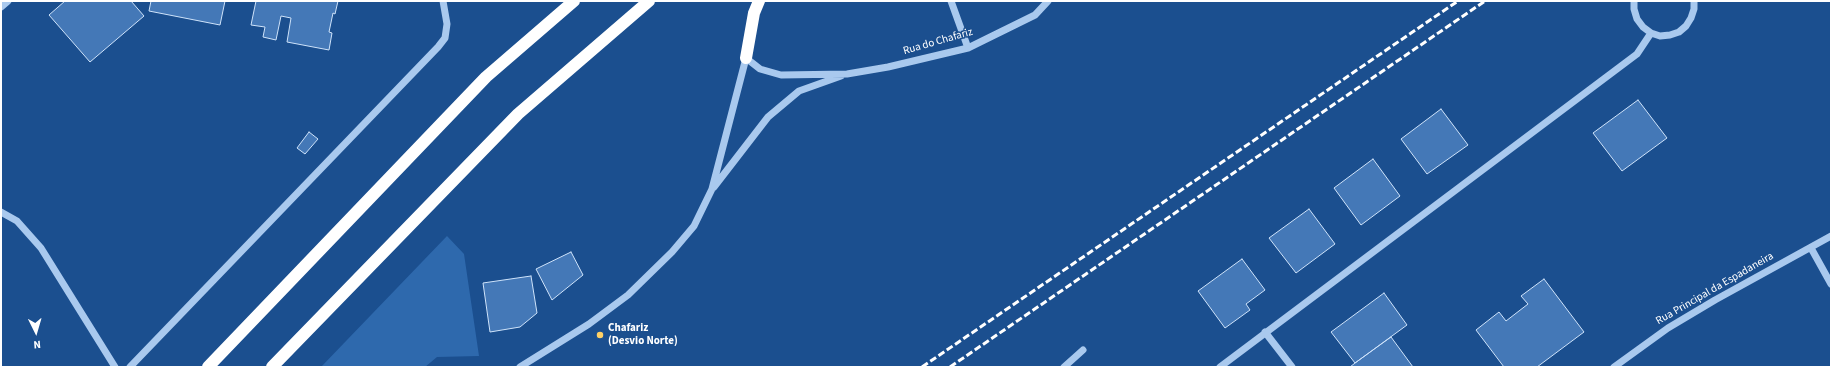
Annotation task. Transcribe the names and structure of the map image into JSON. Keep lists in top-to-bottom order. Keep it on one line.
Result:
{"streets":{"street":["Rua do Chafariz","Rua Principal da Espadaneira"]},"places":["Chafariz (Desvio Norte)"],"north":"bottom"}
